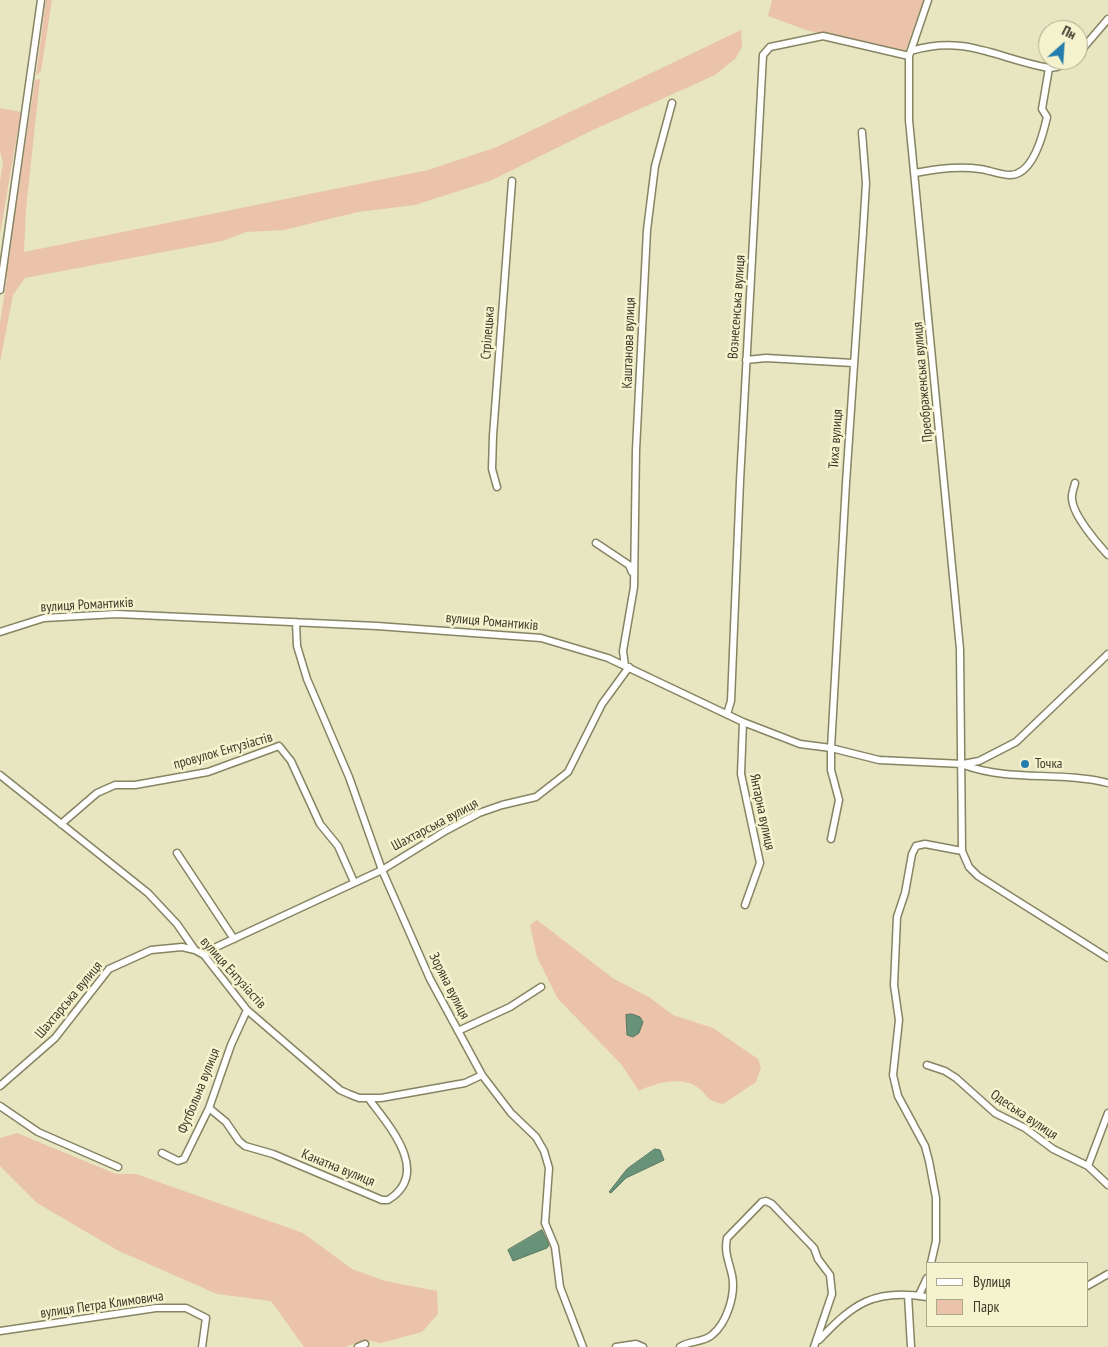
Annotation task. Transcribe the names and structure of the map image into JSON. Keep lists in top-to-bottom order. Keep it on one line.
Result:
{"streets":{"street":["Вознесенська вулиця","Стрілецька","Каштанова вулиця","Преображенська вулиця","Тиха вулиця","вулиця Романтиків","провулок Ентузіастів","Янтарна вулиця","Шахтарська вулиця","вулиця Ентузіастів","Зоряна вулиця","Футбольна вулиця","Одеська вулиця","Канатна вулиця","вулиця Петра Климовича"]},"crossings":[["Вознесенська вулиця","Преображенська вулиця"],["Вознесенська вулиця","вулиця Романтиків"],["Каштанова вулиця","вулиця Романтиків"],["Каштанова вулиця","Шахтарська вулиця"],["Преображенська вулиця","вулиця Романтиків"],["Тиха вулиця","вулиця Романтиків"],["вулиця Романтиків","Янтарна вулиця"],["вулиця Романтиків","Шахтарська вулиця"],["вулиця Романтиків","Зоряна вулиця"],["провулок Ентузіастів","Шахтарська вулиця"],["провулок Ентузіастів","вулиця Ентузіастів"],["Шахтарська вулиця","вулиця Ентузіастів"],["Шахтарська вулиця","Зоряна вулиця"],["вулиця Ентузіастів","Зоряна вулиця"],["вулиця Ентузіастів","Футбольна вулиця"],["вулиця Ентузіастів","Канатна вулиця"],["Футбольна вулиця","Канатна вулиця"]],"places":["Точка"],"legend":["Вулиця","Парк"],"north":"top right"}
